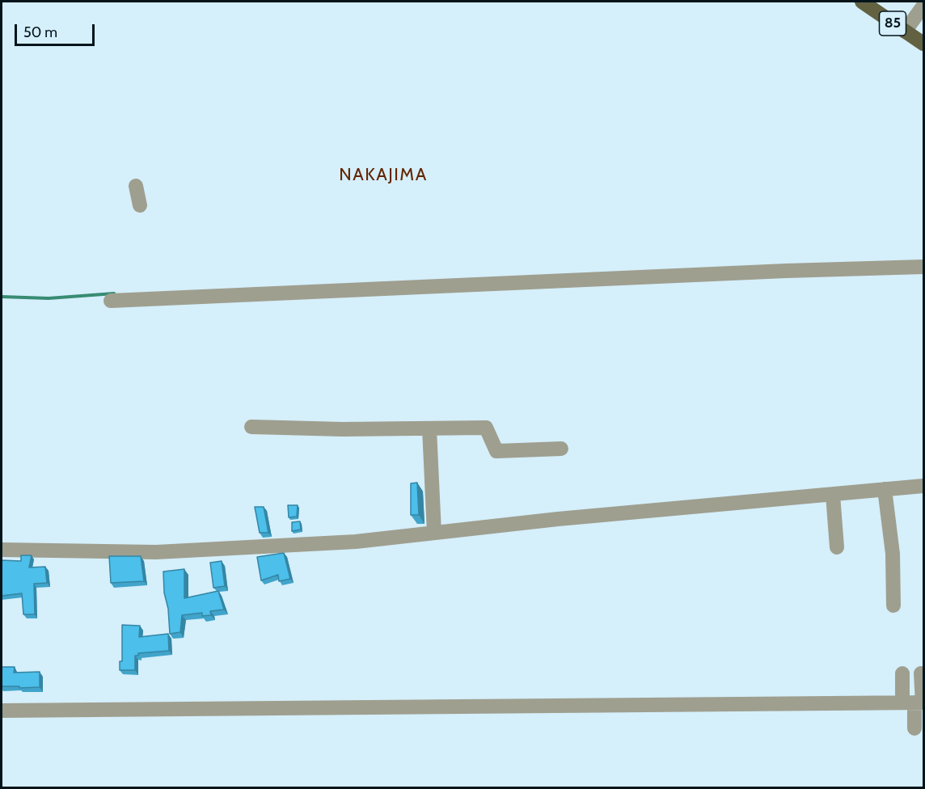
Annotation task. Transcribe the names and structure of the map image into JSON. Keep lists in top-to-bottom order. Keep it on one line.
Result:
{"streets":{"main road":["85"]},"districts":["NAKAJIMA"],"scale_bar":"50 m"}
